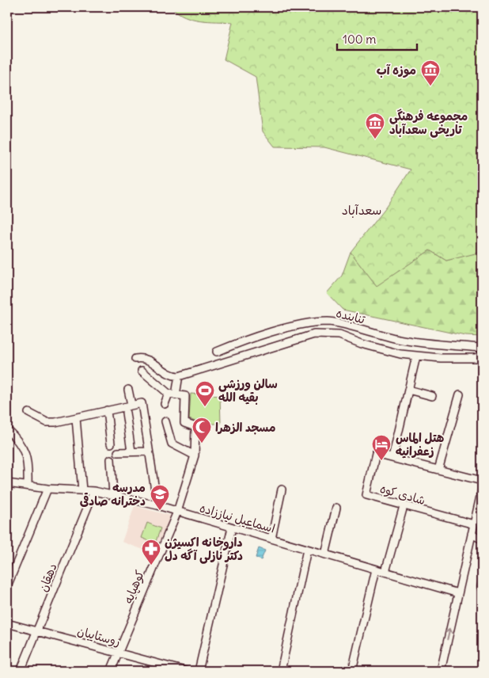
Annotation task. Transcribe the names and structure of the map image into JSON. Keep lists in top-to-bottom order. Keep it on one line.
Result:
{"streets":{"street":["تنابنده","شادی کوه","اسماعیل نیاززاده","دهقان","کوهپایه","روستاییان"]},"crossings":[["اسماعیل نیاززاده","دهقان"],["اسماعیل نیاززاده","کوهپایه"],["دهقان","روستاییان"],["کوهپایه","روستاییان"]],"districts":["سعدآباد"],"places":{"museum":["موزه آب","مجموعه فرهنگی تاریخی سعدآباد"],"sports":["سالن ورزشی بقیه الله"],"mosque":["مسجد الزهرا"],"hotel":["هتل الماس زعفرانیه"],"school or university":["مدرسه دخترانه صادقی"],"pharmacy":["داروخانه اکسیژن دکتر نازلی آگه دل"]},"scale_bar":"100 m"}
